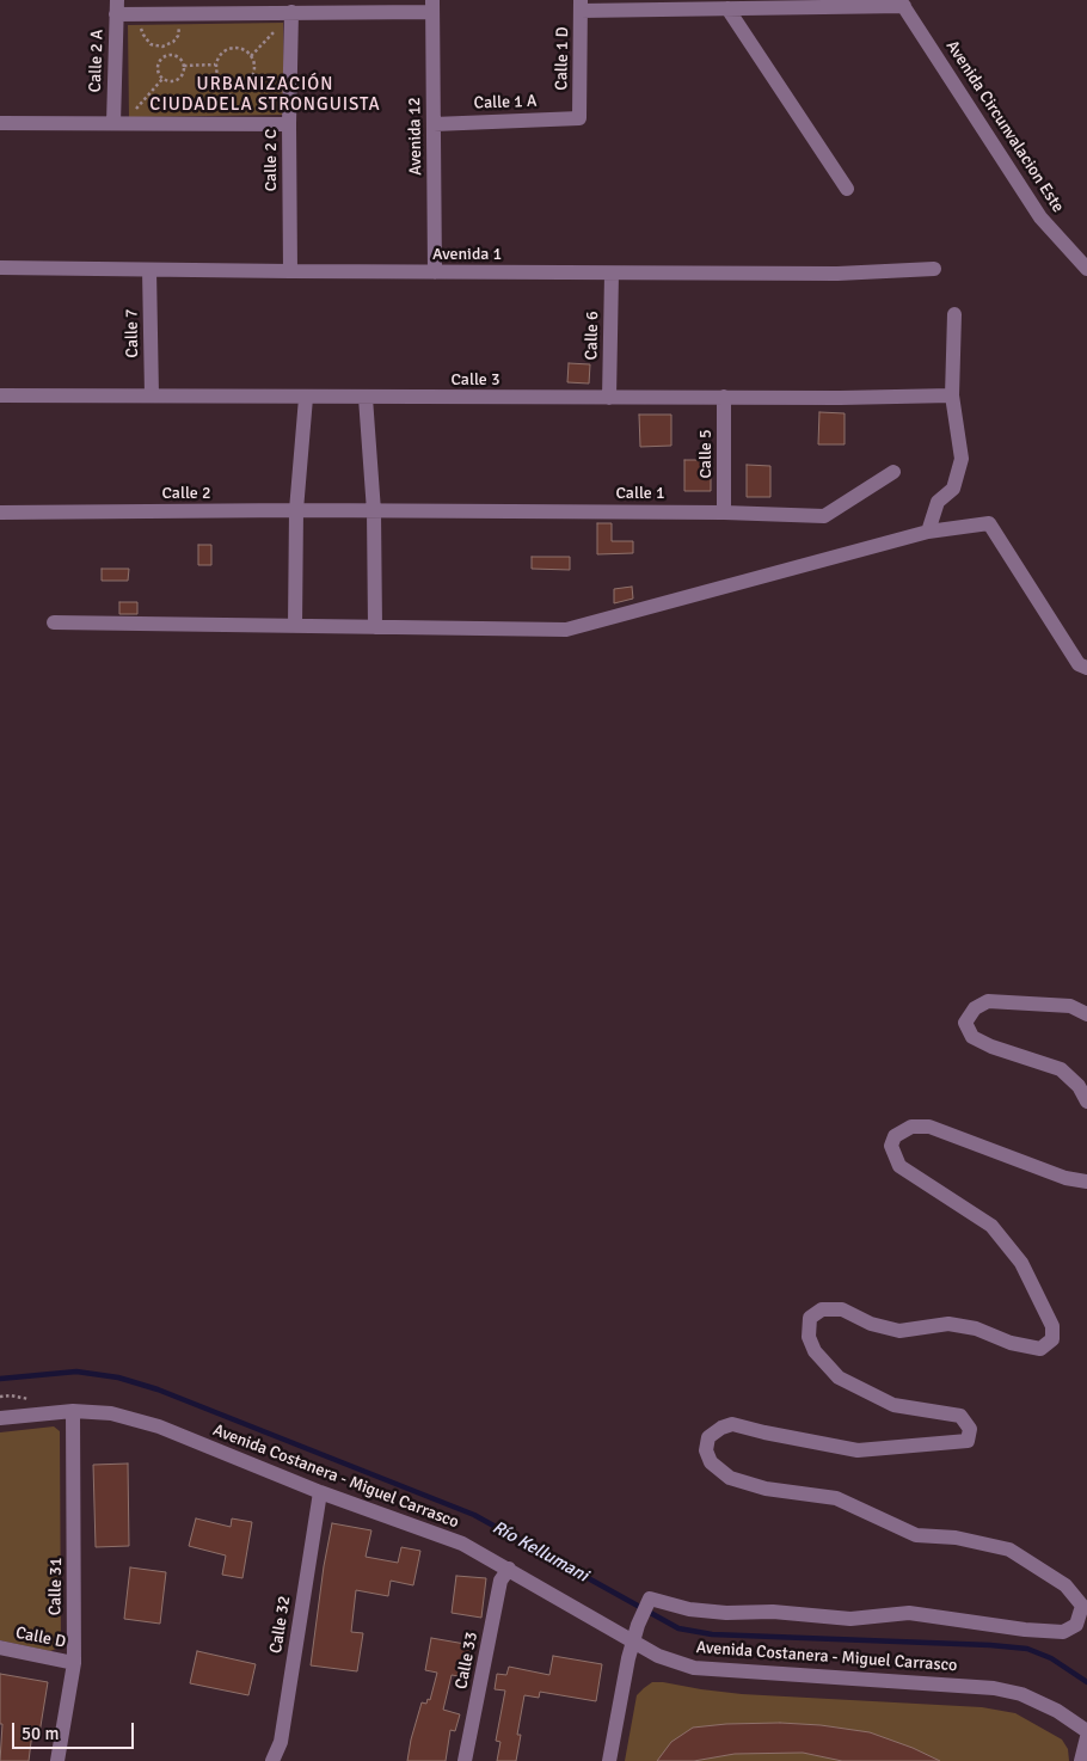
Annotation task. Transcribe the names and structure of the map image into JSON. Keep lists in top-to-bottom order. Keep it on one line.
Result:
{"streets":{"street":["Calle 1 D","Calle 2 A","Calle 1 A","Avenida Circunvalacion Este","Avenida 12","Calle 2 C","Avenida 1","Calle 7","Calle 6","Calle 3","Calle 5","Calle 2","Calle 1","Avenida Costanera - Miguel Carrasco","Calle 31","Calle 32","Calle D","Calle 33"]},"crossings":[["Calle 1 D","Calle 1 A"],["Calle 1 A","Avenida 12"],["Avenida 12","Avenida 1"],["Calle 2 C","Avenida 1"],["Avenida 1","Calle 7"],["Avenida 1","Calle 6"],["Calle 7","Calle 3"],["Calle 6","Calle 3"],["Calle 3","Calle 5"],["Calle 5","Calle 1"],["Calle 2","Calle 1"],["Avenida Costanera - Miguel Carrasco","Calle 31"],["Avenida Costanera - Miguel Carrasco","Calle 32"],["Avenida Costanera - Miguel Carrasco","Calle 33"],["Calle 31","Calle D"]],"districts":["URBANIZACIÓN CIUDADELA STRONGUISTA"],"water":["Río Kellumani"],"scale_bar":"50 m"}
